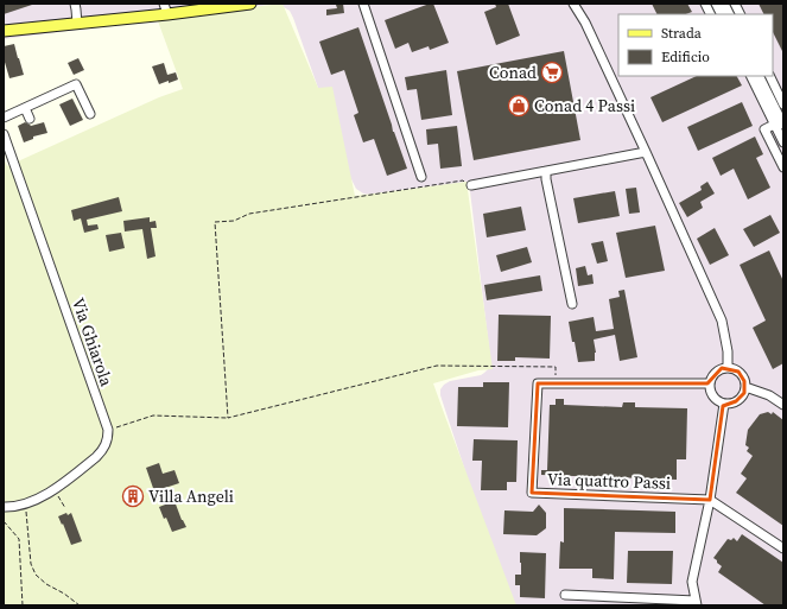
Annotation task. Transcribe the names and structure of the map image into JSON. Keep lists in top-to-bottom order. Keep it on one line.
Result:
{"streets":{"street":["Via Ghiarola","Via quattro Passi"]},"places":{"supermarket":["Conad"],"shop":["Conad 4 Passi"],"building":["Villa Angeli"]},"legend":["Strada","Edificio"]}
